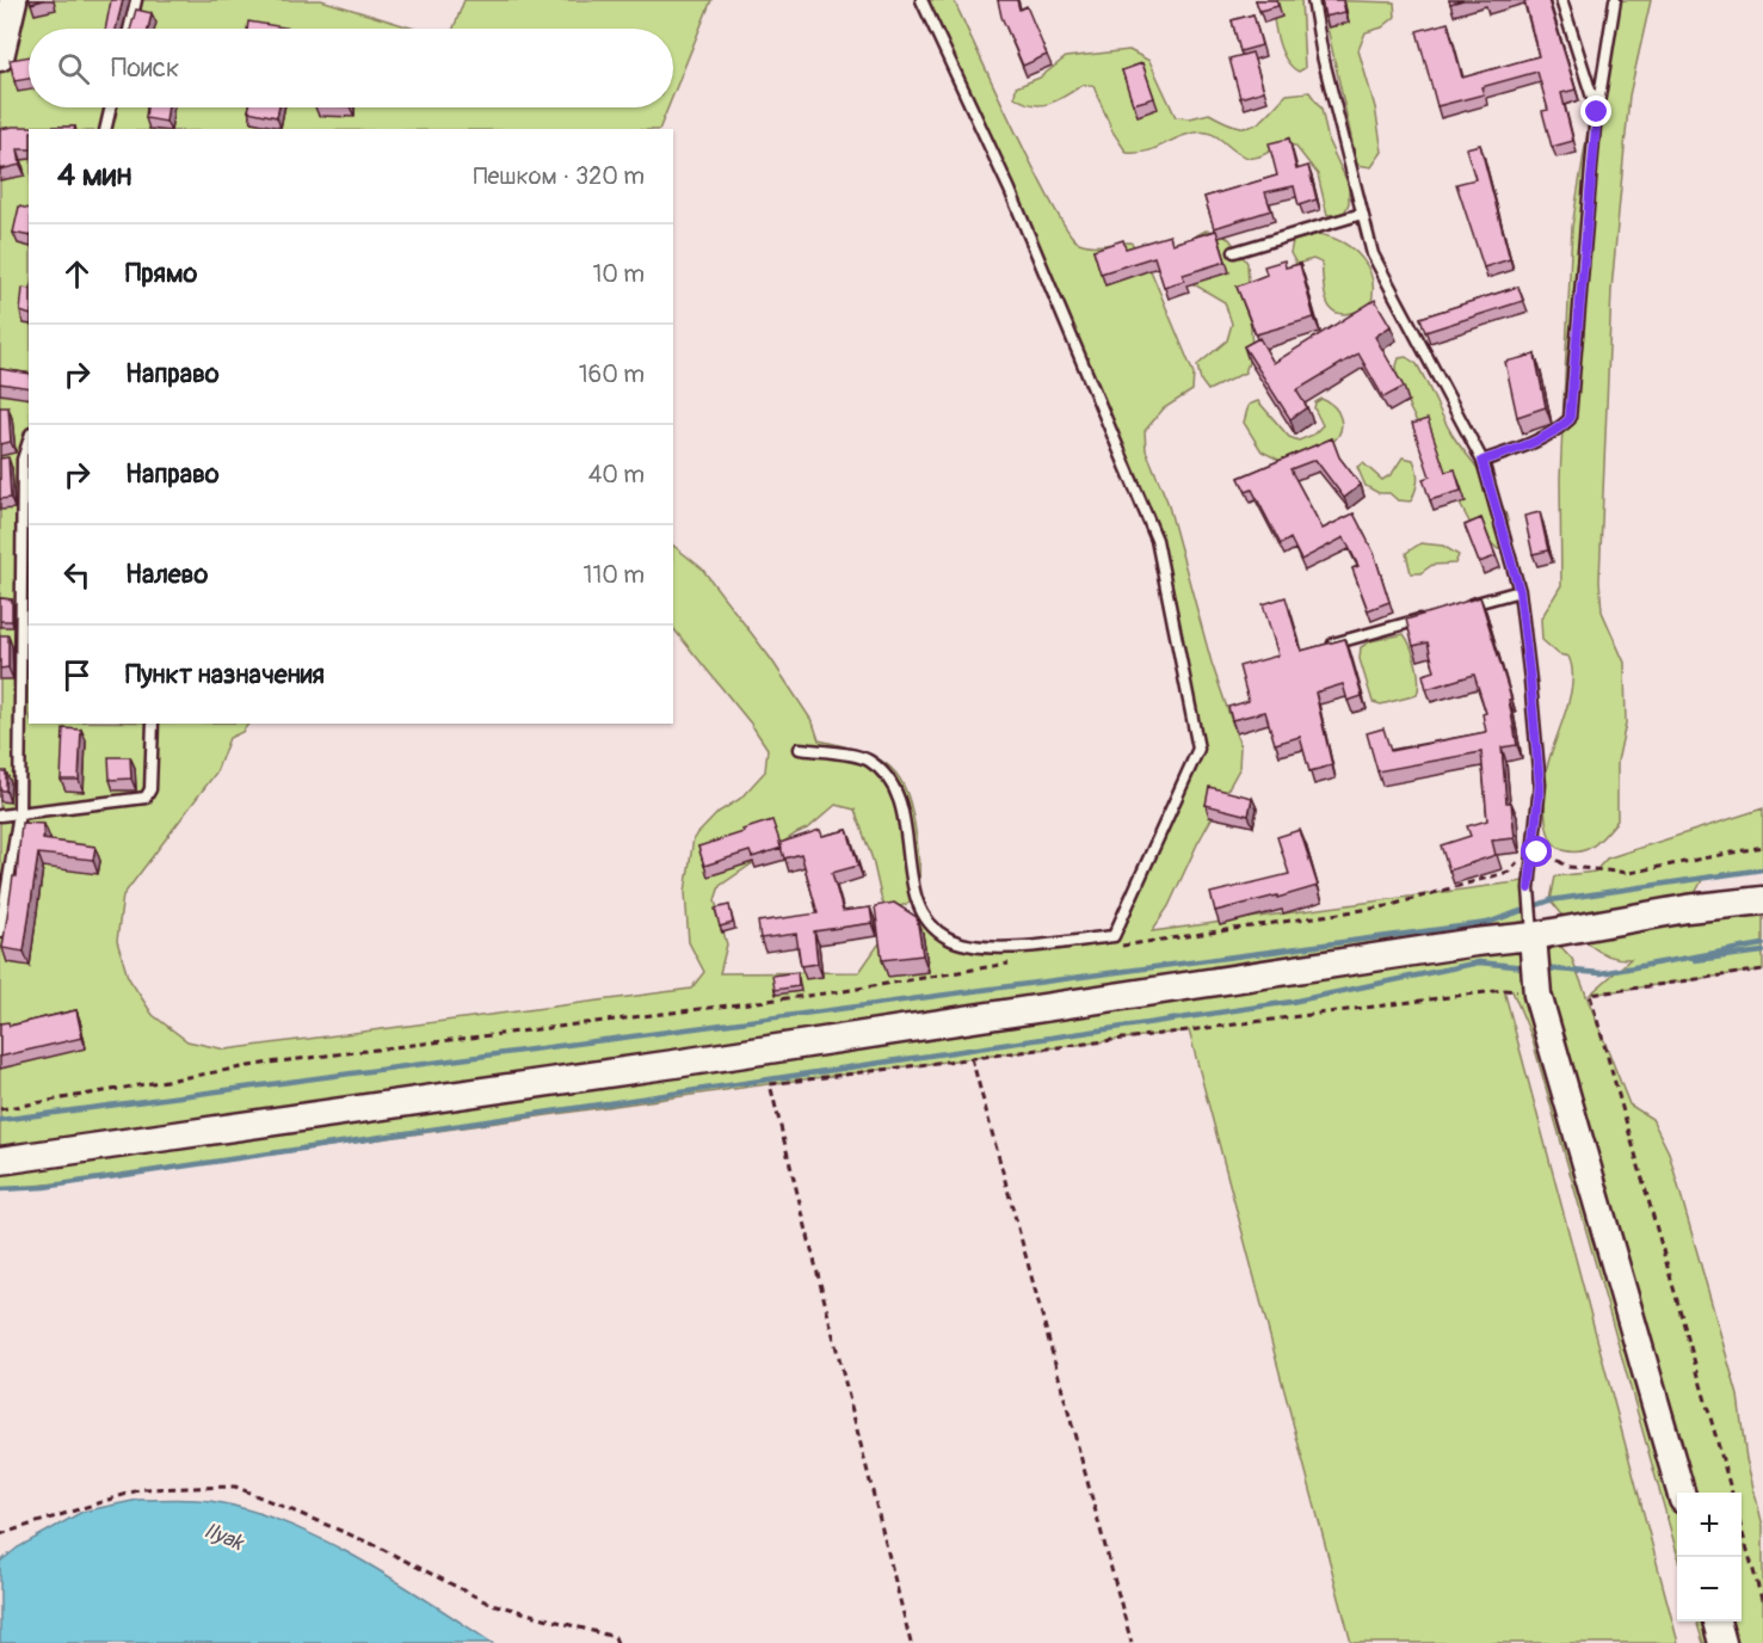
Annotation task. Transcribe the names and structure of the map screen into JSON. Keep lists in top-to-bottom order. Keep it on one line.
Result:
{"water":["Ilyak"],"page":{"search":"Поиск","heading":["4 мин","Пешком · 320 m"],"list":[["Прямо","10 m"],["Направо","160 m"],["Направо","40 m"],["Налево","110 m"],"Пункт назначения"],"map_buttons":["+","−"]}}
